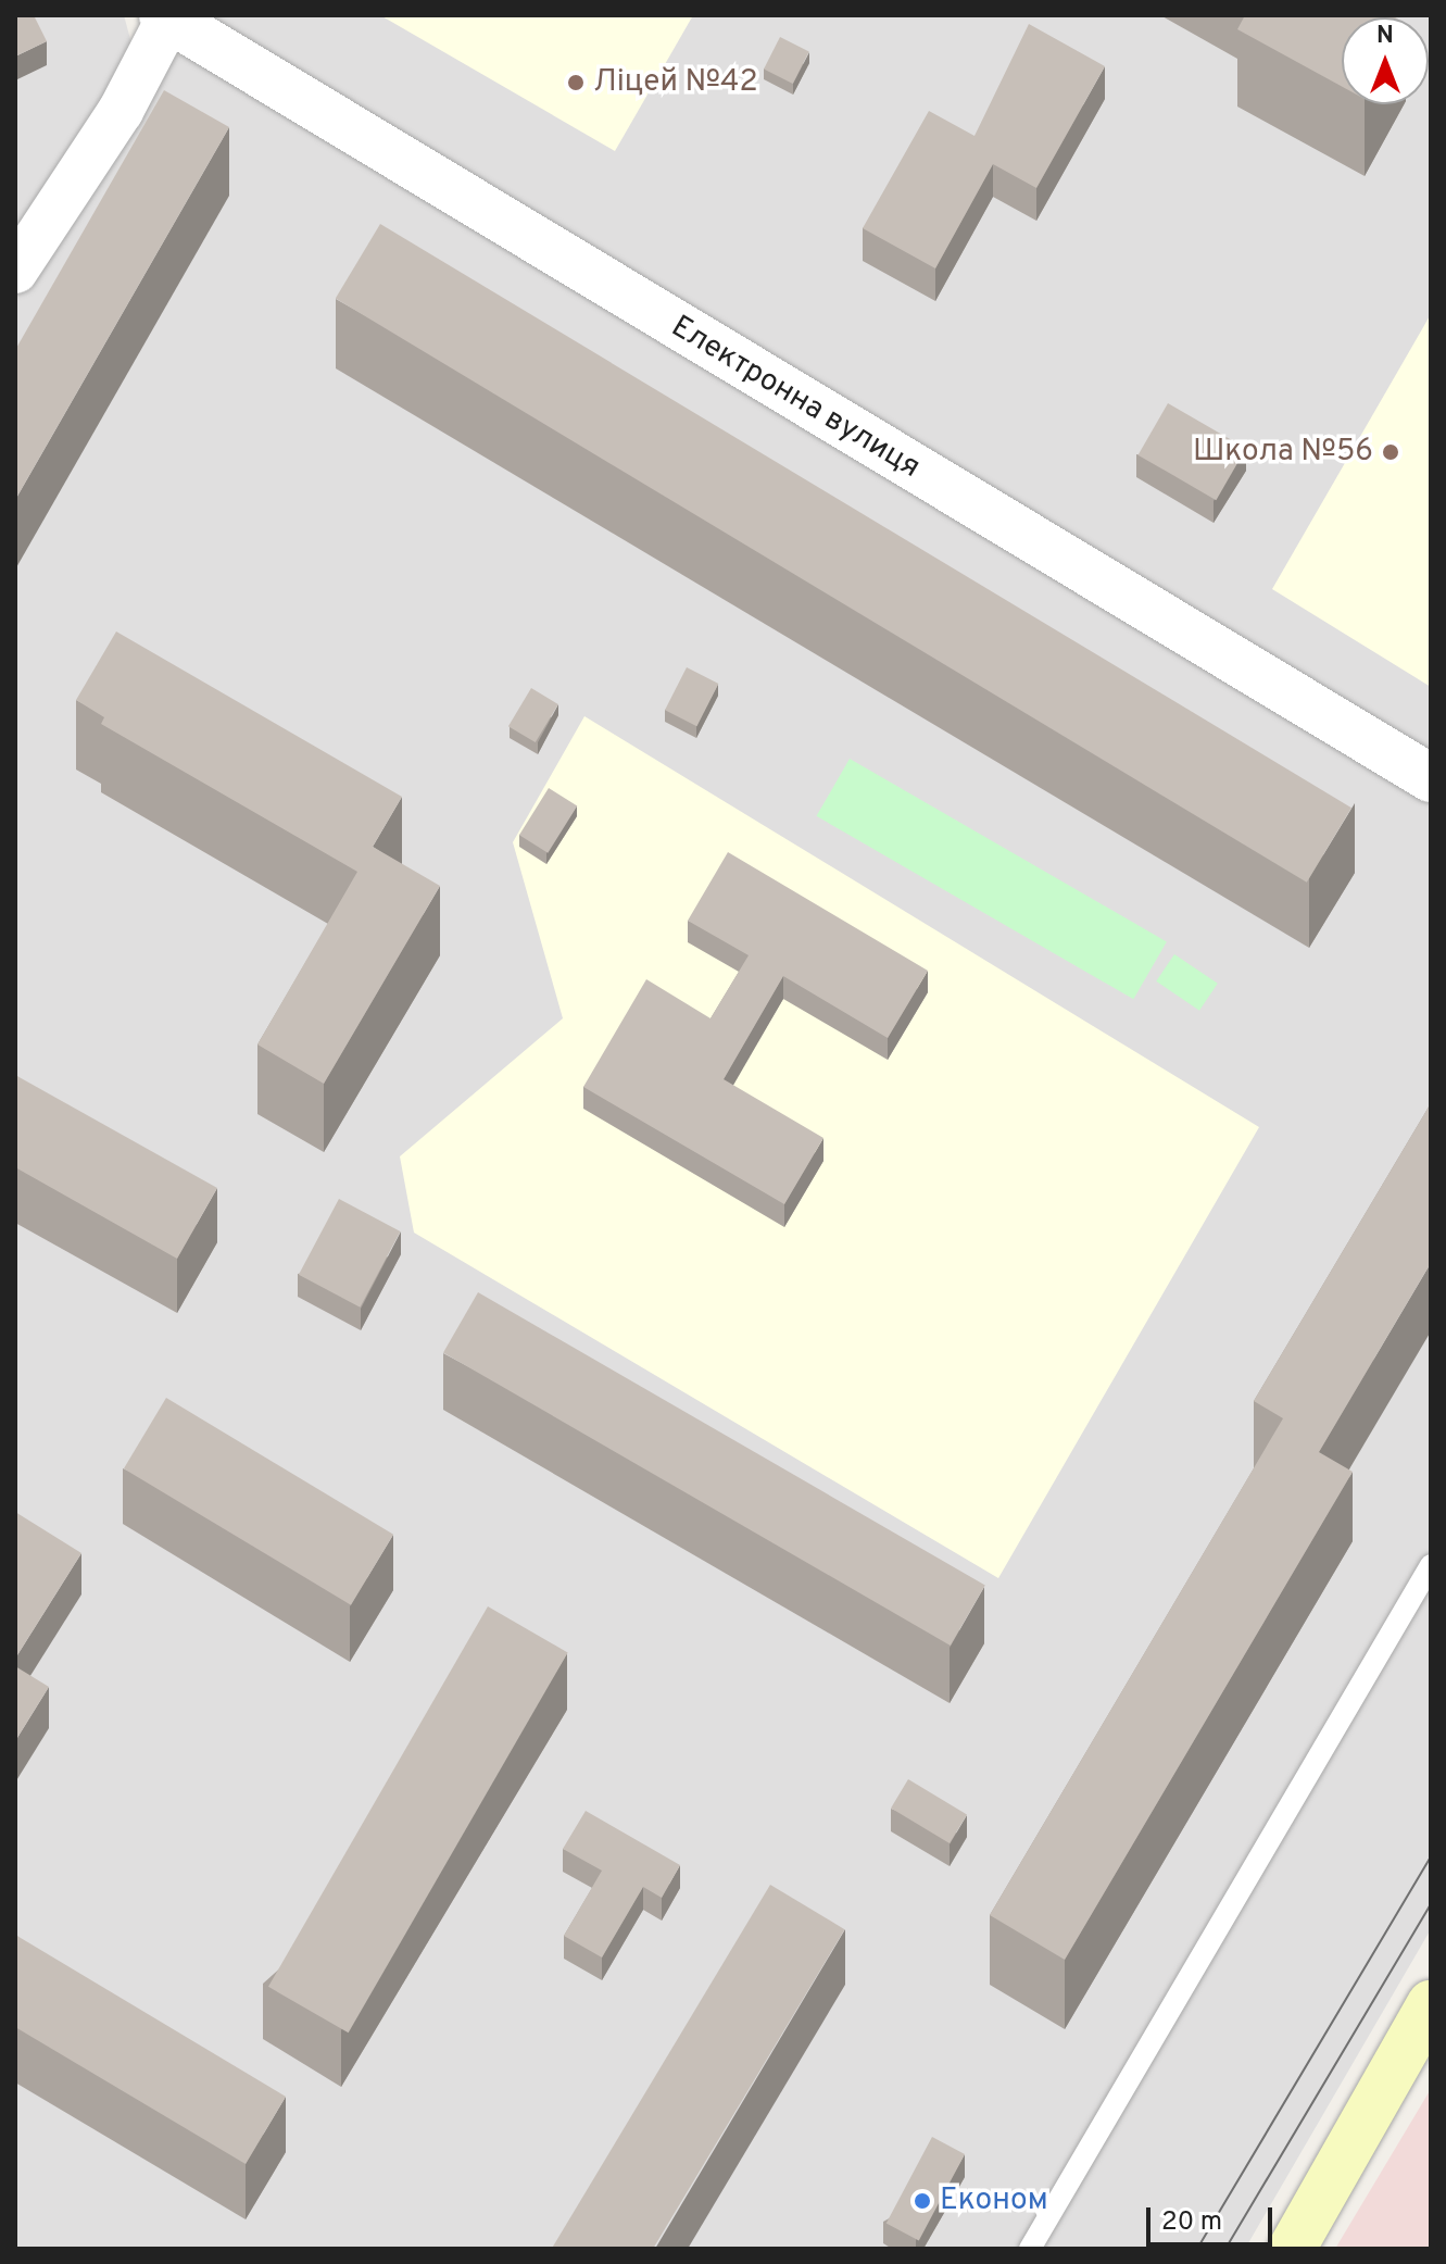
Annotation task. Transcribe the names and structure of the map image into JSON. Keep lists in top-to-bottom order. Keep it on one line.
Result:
{"streets":{"street":["Електронна вулиця"]},"places":["Ліцей №42","Школа №56","Економ"],"scale_bar":"20 m","north":"top"}
